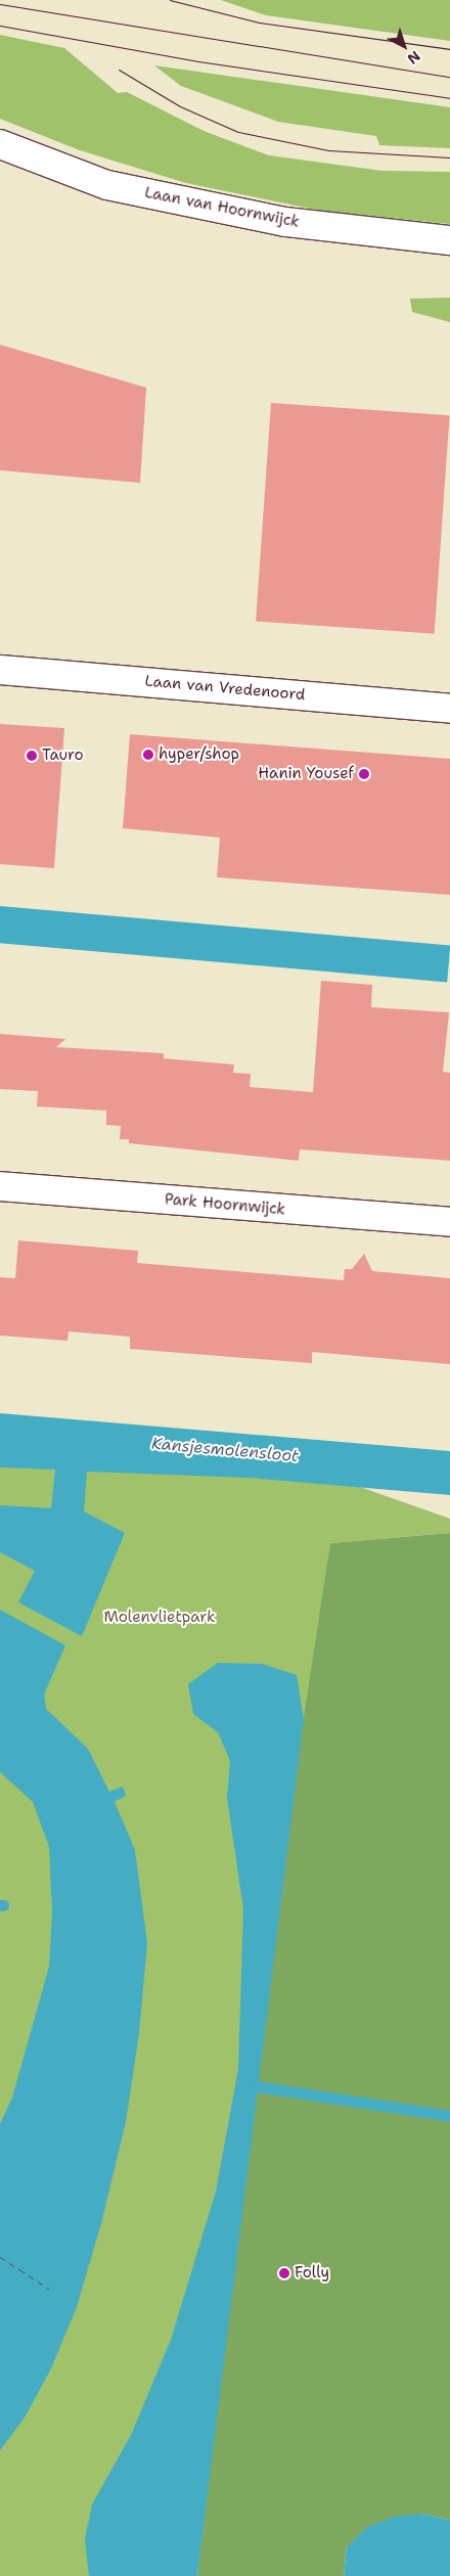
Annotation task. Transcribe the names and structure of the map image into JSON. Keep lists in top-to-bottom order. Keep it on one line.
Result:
{"streets":{"street":["Laan van Hoornwijck","Laan van Vredenoord","Park Hoornwijck"]},"water":["Kansjesmolensloot"],"parks":["Molenvlietpark"],"places":["hyper/shop","Tauro","Hanin Yousef","Folly"],"north":"bottom right"}
